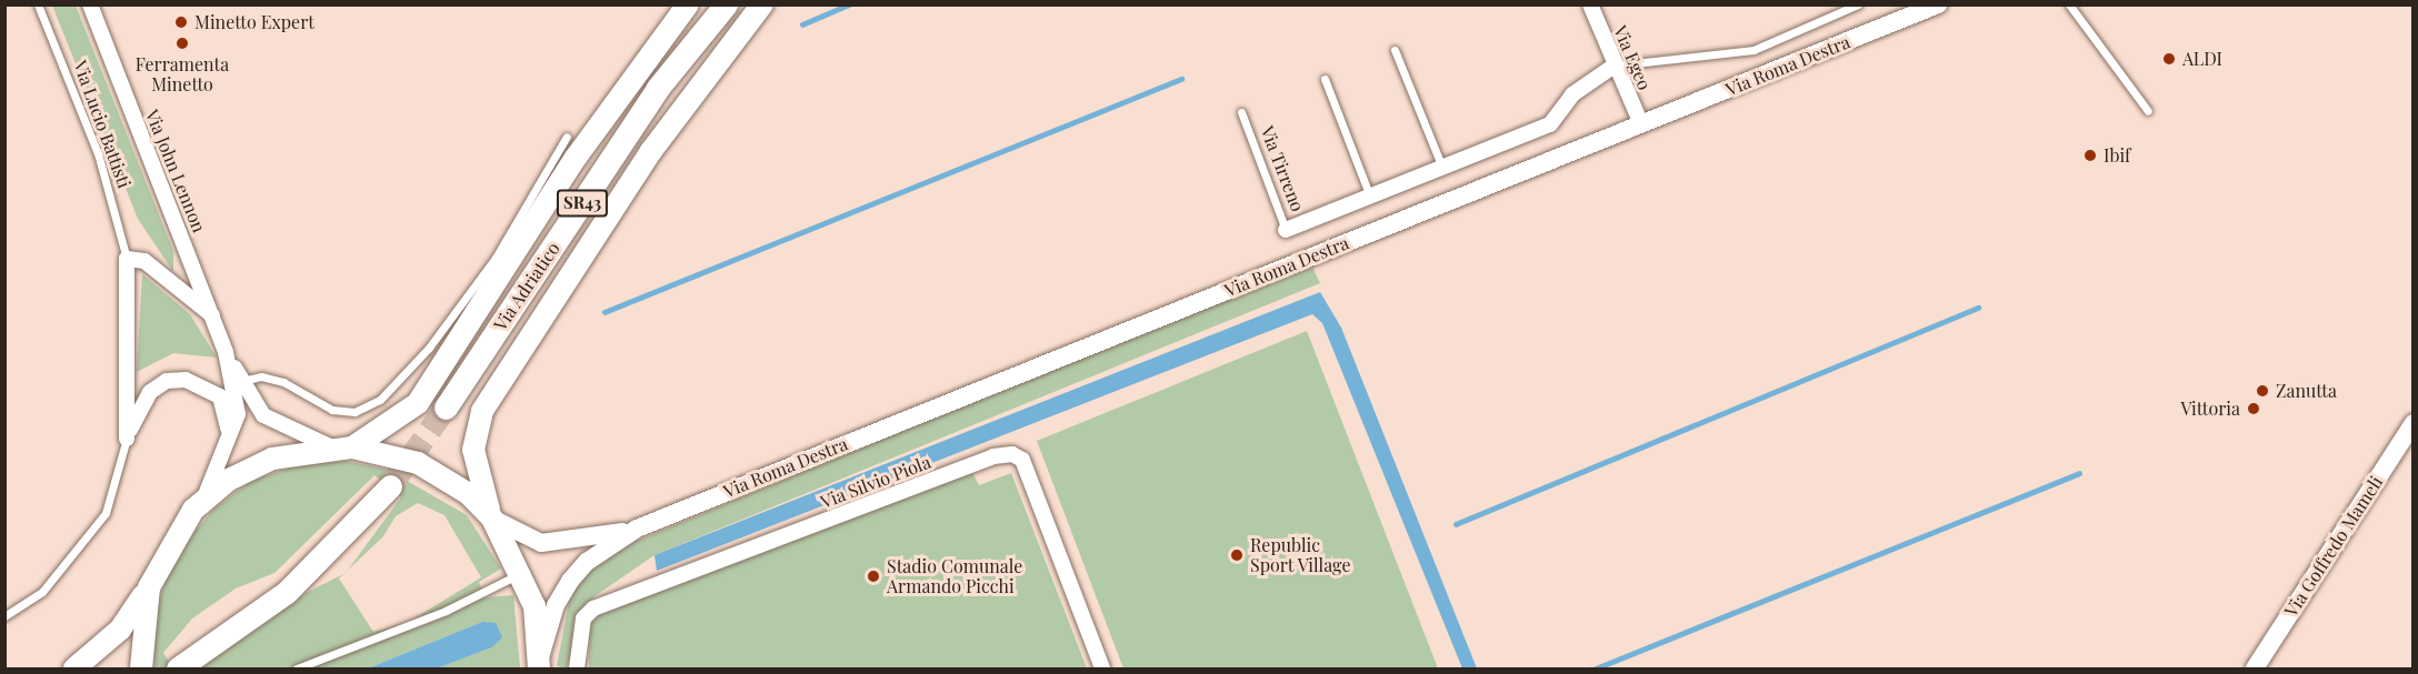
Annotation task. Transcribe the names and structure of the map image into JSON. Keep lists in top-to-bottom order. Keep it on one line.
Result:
{"streets":{"main road":["SR43","Via Adriatico"],"street":["Via Egeo","Via Roma Destra","Via Lucio Battisti","Via Tirreno","Via John Lennon","Via Silvio Piola","Via Goffredo Mameli"]},"crossings":[["Via Egeo","Via Roma Destra"],["Via Egeo","Via Tirreno"],["Via Lucio Battisti","Via John Lennon"]],"places":["Minetto Expert","Ferramenta Minetto","ALDI","Ibif","Zanutta","Vittoria","Republic Sport Village","Stadio Comunale Armando Picchi"]}
